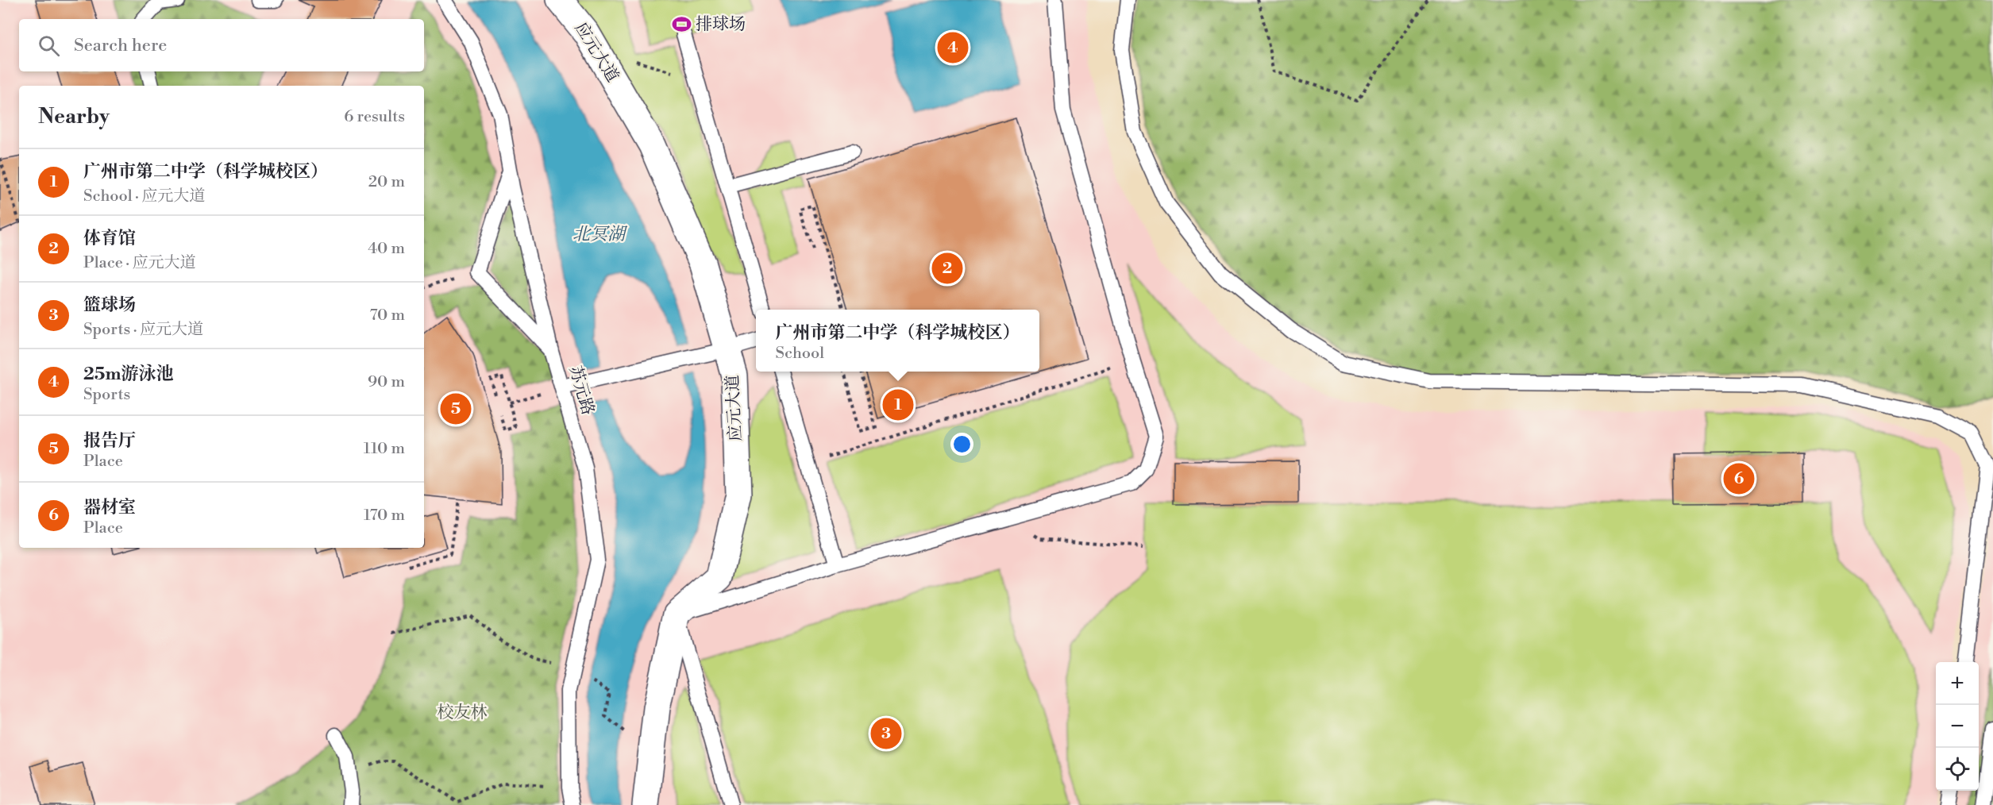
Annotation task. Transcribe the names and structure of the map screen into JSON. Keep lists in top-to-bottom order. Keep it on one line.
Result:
{"streets":{"street":["应元大道"],"lane":["苏元路"]},"water":["北冥湖"],"parks":["校友林"],"places":{"sports":["排球场"]},"page":{"search":"Search here","pins":["4","2","1","5","6","3"],"heading":["Nearby","6 results"],"list":[{"mark":"1","name":"广州市第二中学（科学城校区）","note":"School · 应元大道","value":"20 m"},{"mark":"2","name":"体育馆","note":"Place · 应元大道","value":"40 m"},{"mark":"3","name":"篮球场","note":"Sports · 应元大道","value":"70 m"},{"mark":"4","name":"25m游泳池","note":"Sports","value":"90 m"},{"mark":"5","name":"报告厅","note":"Place","value":"110 m"},{"mark":"6","name":"器材室","note":"Place","value":"170 m"}],"popup":["广州市第二中学（科学城校区）","School"],"map_buttons":["+","−"]}}
